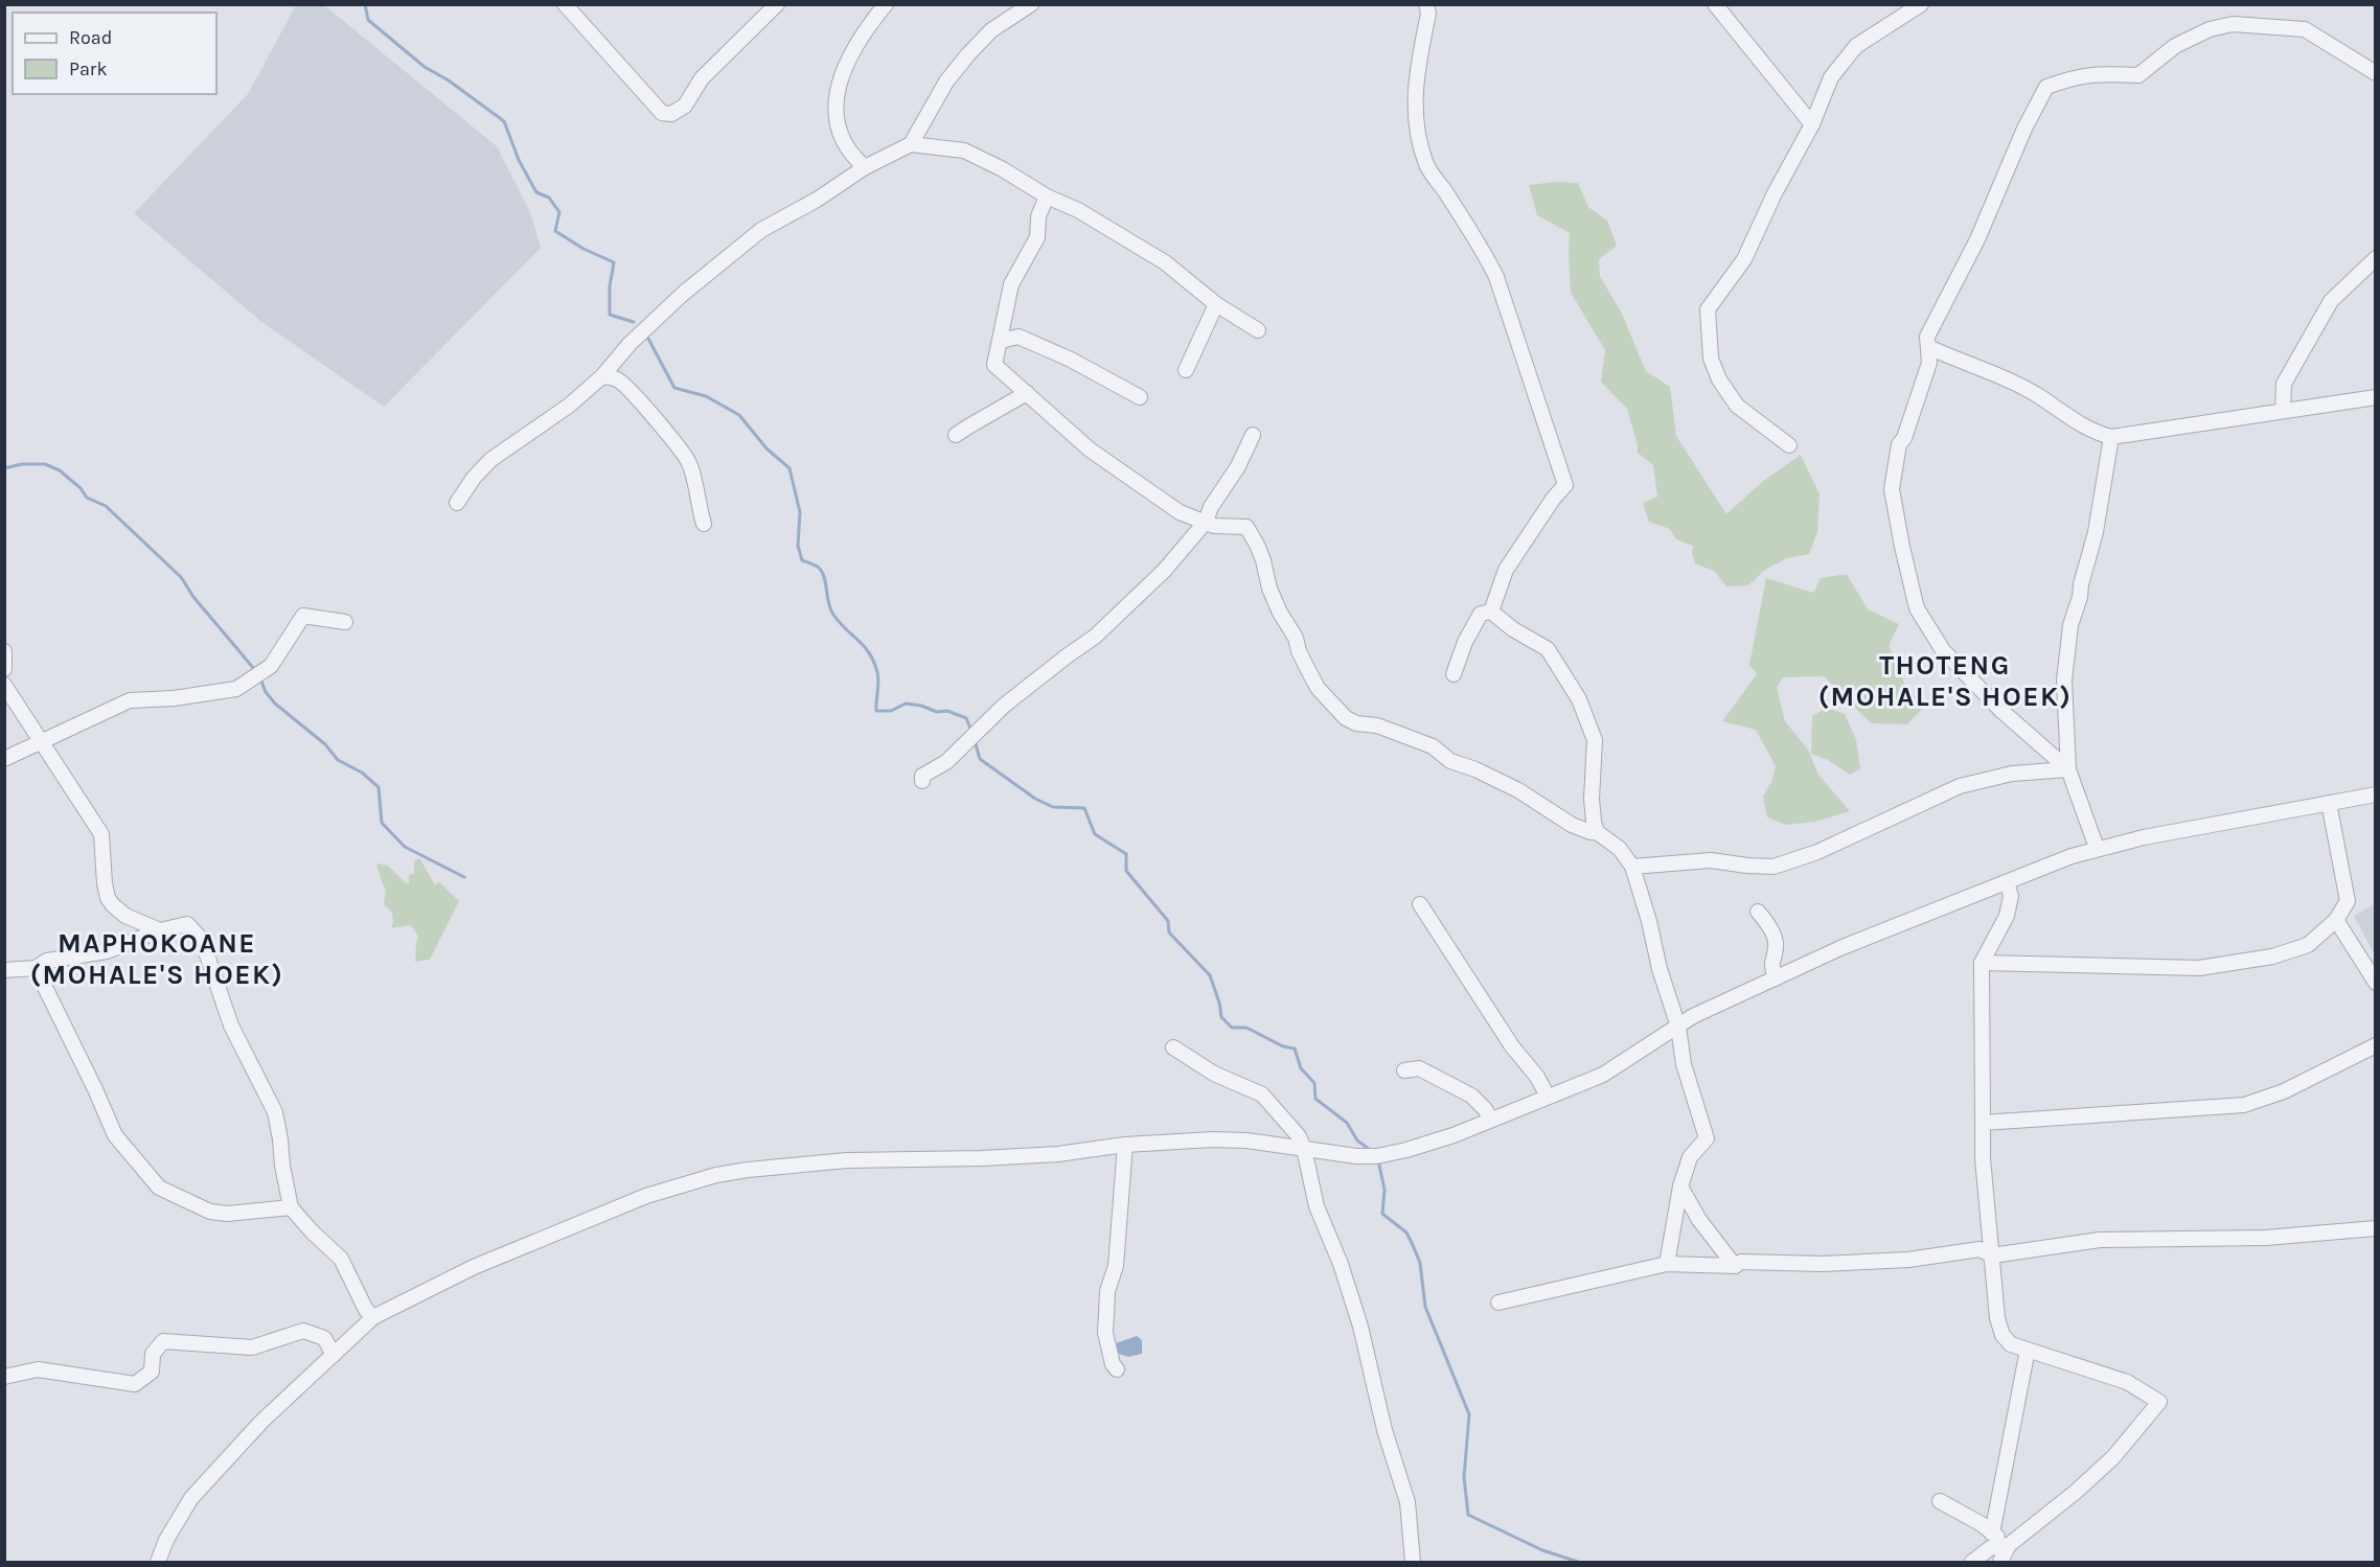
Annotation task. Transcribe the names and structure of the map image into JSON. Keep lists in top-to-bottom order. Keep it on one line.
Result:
{"districts":["THOTENG (MOHALE'S HOEK)","MAPHOKOANE (MOHALE'S HOEK)"],"legend":["Road","Park"]}
